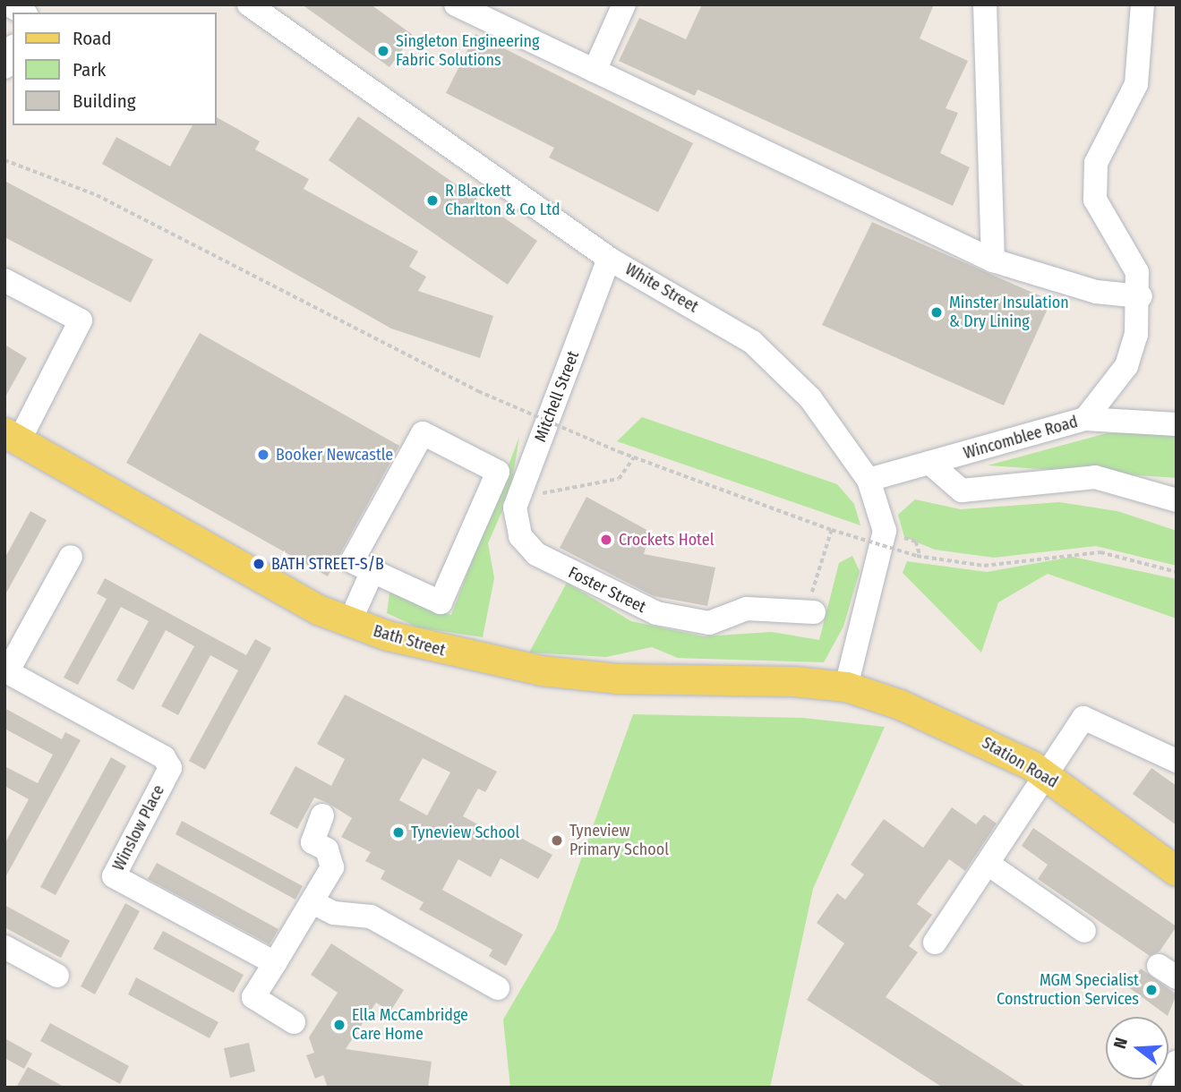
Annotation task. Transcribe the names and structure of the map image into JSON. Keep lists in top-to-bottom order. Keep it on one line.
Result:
{"streets":{"main road":["Bath Street","Station Road"],"street":["White Street","Mitchell Street","Wincomblee Road","Foster Street","Winslow Place"]},"crossings":[["White Street","Mitchell Street"],["White Street","Wincomblee Road"],["White Street","Bath Street"],["White Street","Station Road"],["Mitchell Street","Foster Street"],["Bath Street","Station Road"]],"places":["Singleton Engineering Fabric Solutions","R Blackett Charlton & Co Ltd","Minster Insulation & Dry Lining","Booker Newcastle","Crockets Hotel","BATH STREET-S/B","Tyneview School","Tyneview Primary School","MGM Specialist Construction Services","Ella McCambridge Care Home"],"legend":["Road","Park","Building"],"north":"left"}
